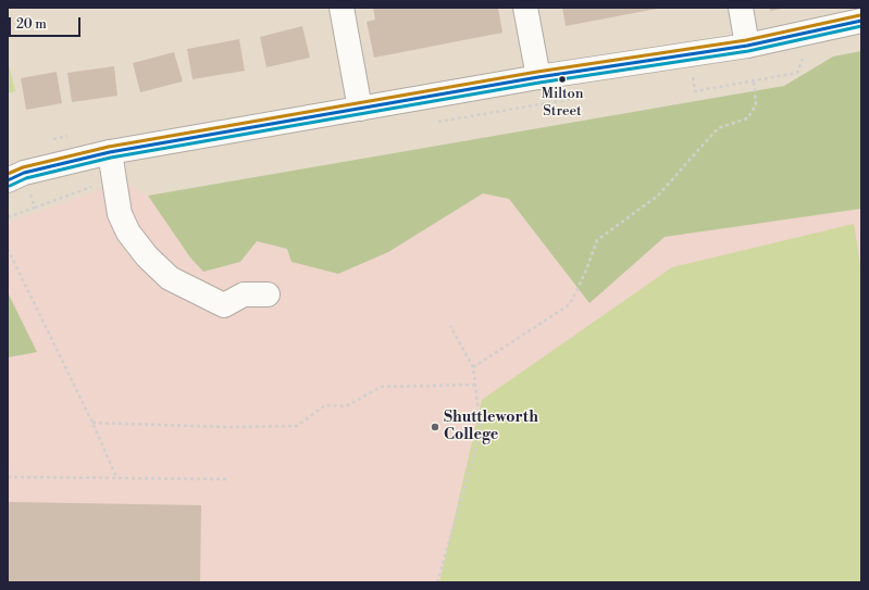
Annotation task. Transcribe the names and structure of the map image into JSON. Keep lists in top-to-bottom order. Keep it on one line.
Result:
{"places":["Milton Street","Shuttleworth College"],"scale_bar":"20 m"}
